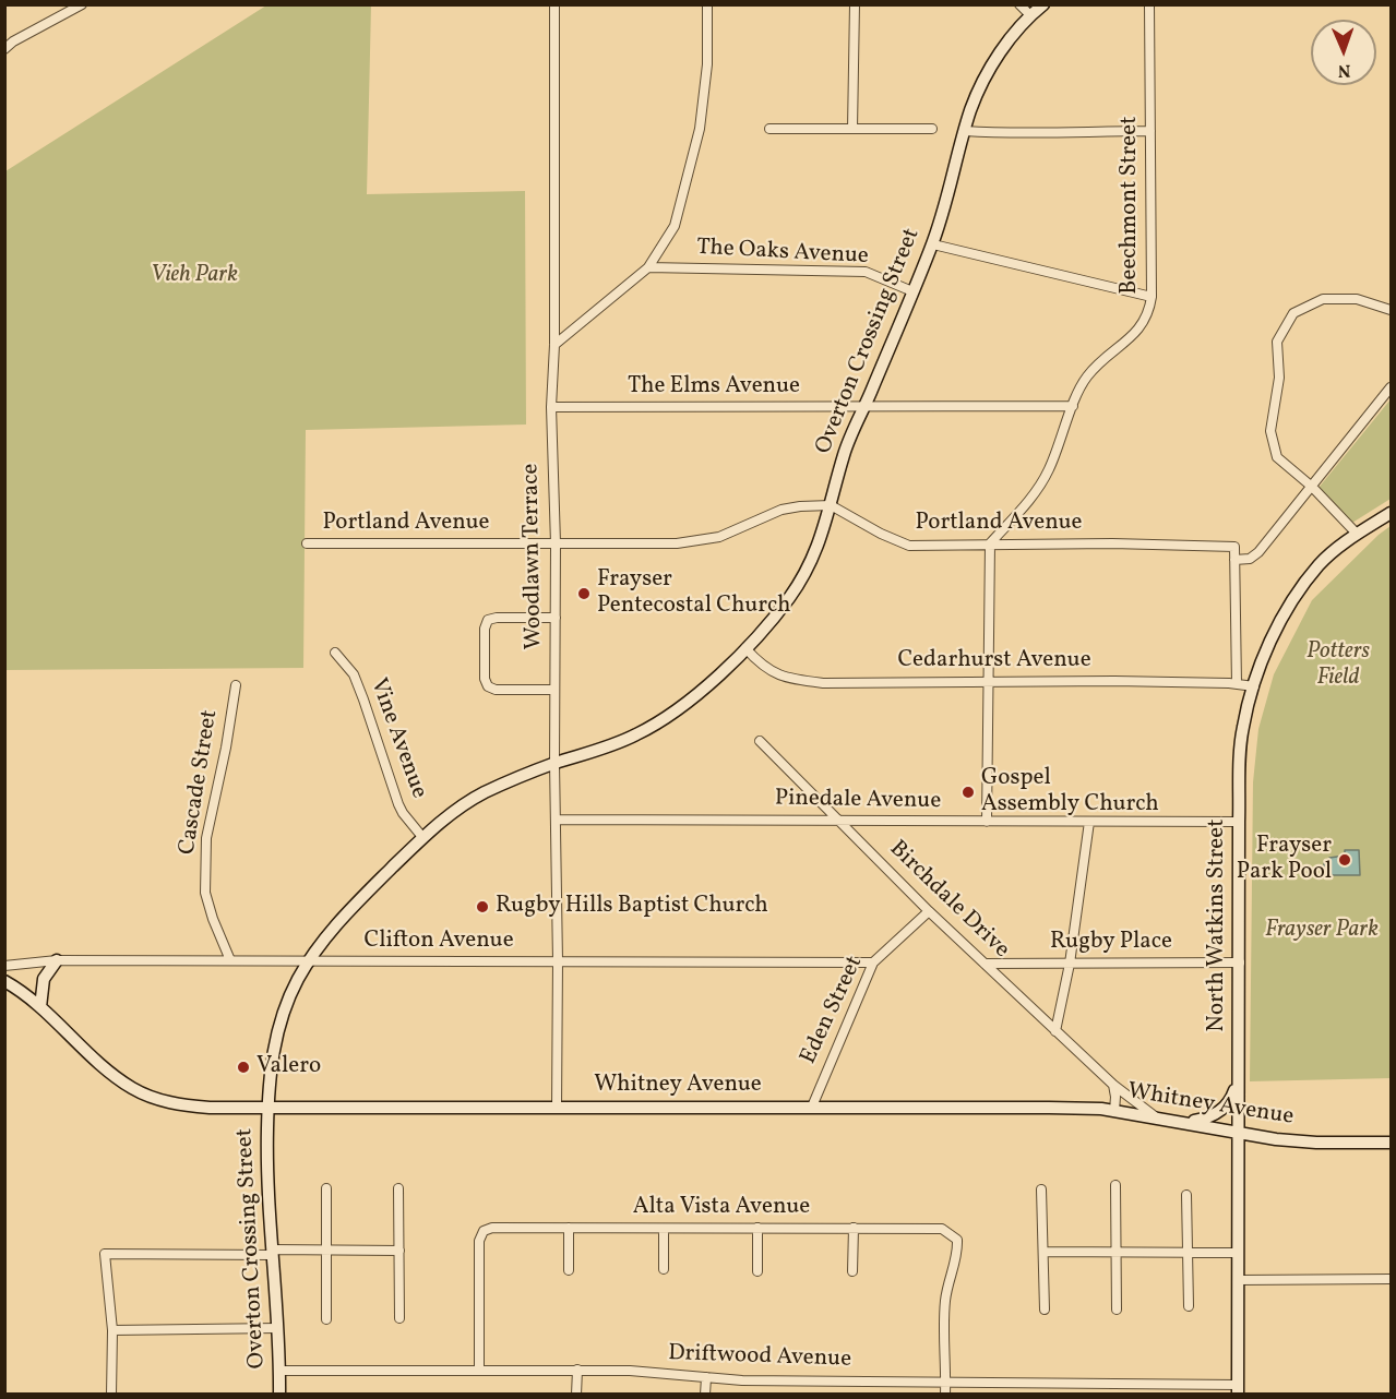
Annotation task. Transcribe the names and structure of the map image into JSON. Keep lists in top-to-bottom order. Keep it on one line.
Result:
{"streets":{"main road":["Overton Crossing Street","North Watkins Street","Whitney Avenue"],"street":["Beechmont Street","The Oaks Avenue","The Elms Avenue","Portland Avenue","Woodlawn Terrace","Cedarhurst Avenue","Vine Avenue","Cascade Street","Pinedale Avenue","Birchdale Drive","Clifton Avenue","Rugby Place","Eden Street","Alta Vista Avenue","Driftwood Avenue"]},"crossings":[["Beechmont Street","The Elms Avenue"],["Beechmont Street","Portland Avenue"],["The Oaks Avenue","Overton Crossing Street"],["Overton Crossing Street","The Elms Avenue"],["Overton Crossing Street","Portland Avenue"],["Overton Crossing Street","Woodlawn Terrace"],["Overton Crossing Street","Cedarhurst Avenue"],["Overton Crossing Street","Vine Avenue"],["Overton Crossing Street","Clifton Avenue"],["Overton Crossing Street","Whitney Avenue"],["Overton Crossing Street","Driftwood Avenue"],["The Elms Avenue","Woodlawn Terrace"],["Portland Avenue","Woodlawn Terrace"],["Woodlawn Terrace","Pinedale Avenue"],["Woodlawn Terrace","Clifton Avenue"],["Woodlawn Terrace","Whitney Avenue"],["Cedarhurst Avenue","North Watkins Street"],["Cascade Street","Clifton Avenue"],["Pinedale Avenue","Birchdale Drive"],["Pinedale Avenue","North Watkins Street"],["Birchdale Drive","Rugby Place"],["Birchdale Drive","Eden Street"],["Birchdale Drive","Whitney Avenue"],["North Watkins Street","Rugby Place"],["North Watkins Street","Whitney Avenue"],["North Watkins Street","Driftwood Avenue"],["Clifton Avenue","Eden Street"],["Eden Street","Whitney Avenue"],["Alta Vista Avenue","Driftwood Avenue"]],"parks":["Vieh Park","Potters Field","Frayser Park"],"places":["Frayser Pentecostal Church","Gospel Assembly Church","Frayser Park Pool","Rugby Hills Baptist Church","Valero"],"north":"bottom"}
